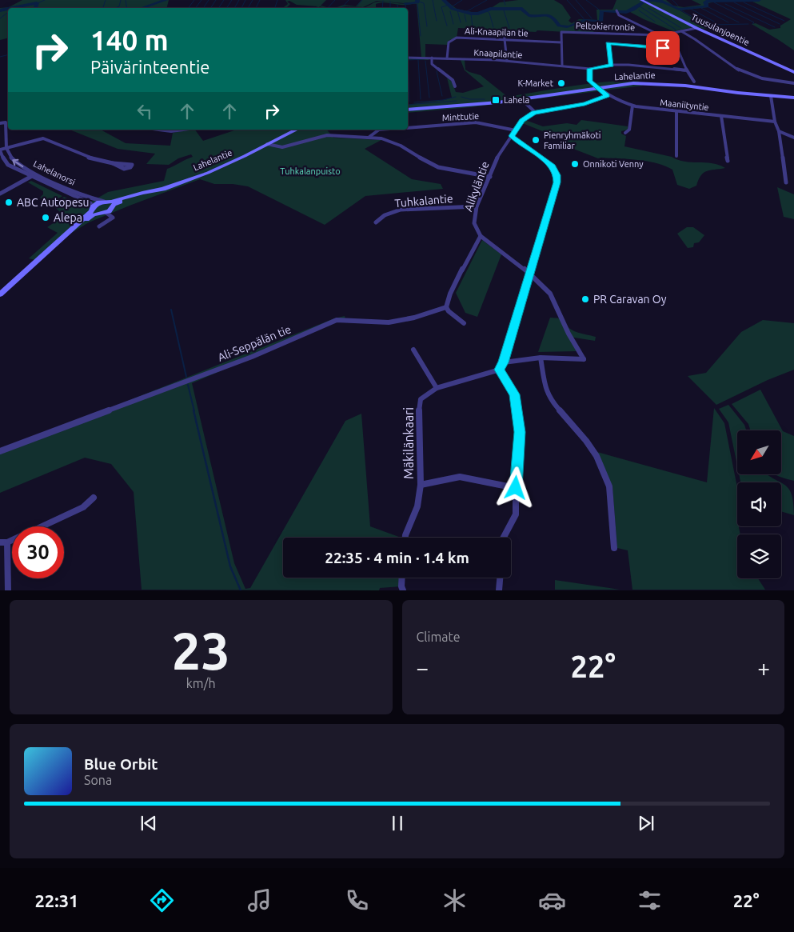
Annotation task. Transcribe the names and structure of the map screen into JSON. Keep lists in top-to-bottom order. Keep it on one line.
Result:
{"streets":{"main road":["Tuusulanjoentie","Lahelantie"],"street":["Peltokierrontie","Ali-Knaapilan tie","Knaapilantie","Maaniityntie","Minttutie","Lahelanorsi","Alikyläntie","Tuhkalantie","Ali-Seppälän tie","Mäkilänkaari"]},"crossings":[["Peltokierrontie","Tuusulanjoentie"],["Peltokierrontie","Ali-Knaapilan tie"],["Ali-Knaapilan tie","Knaapilantie"],["Lahelantie","Maaniityntie"],["Lahelantie","Lahelanorsi"],["Maaniityntie","Alikyläntie"],["Minttutie","Alikyläntie"],["Alikyläntie","Tuhkalantie"]],"parks":["Tuhkalanpuisto"],"places":{"other":["K-Market","Pienryhmäkoti Familiar","Onnikoti Venny","ABC Autopesu","Alepa","PR Caravan Oy"],"transit":["Lahela"]},"north":"bottom left","page":{"turn":["140 m","Päivärinteentie"],"limit":"30","trip":"22:35 · 4 min · 1.4 km","tile":[["23","km/h"],"Climate"],"heat":["−","22°","+"],"song":["Blue Orbit","Sona"],"tabs":["22:31","22°"]}}
